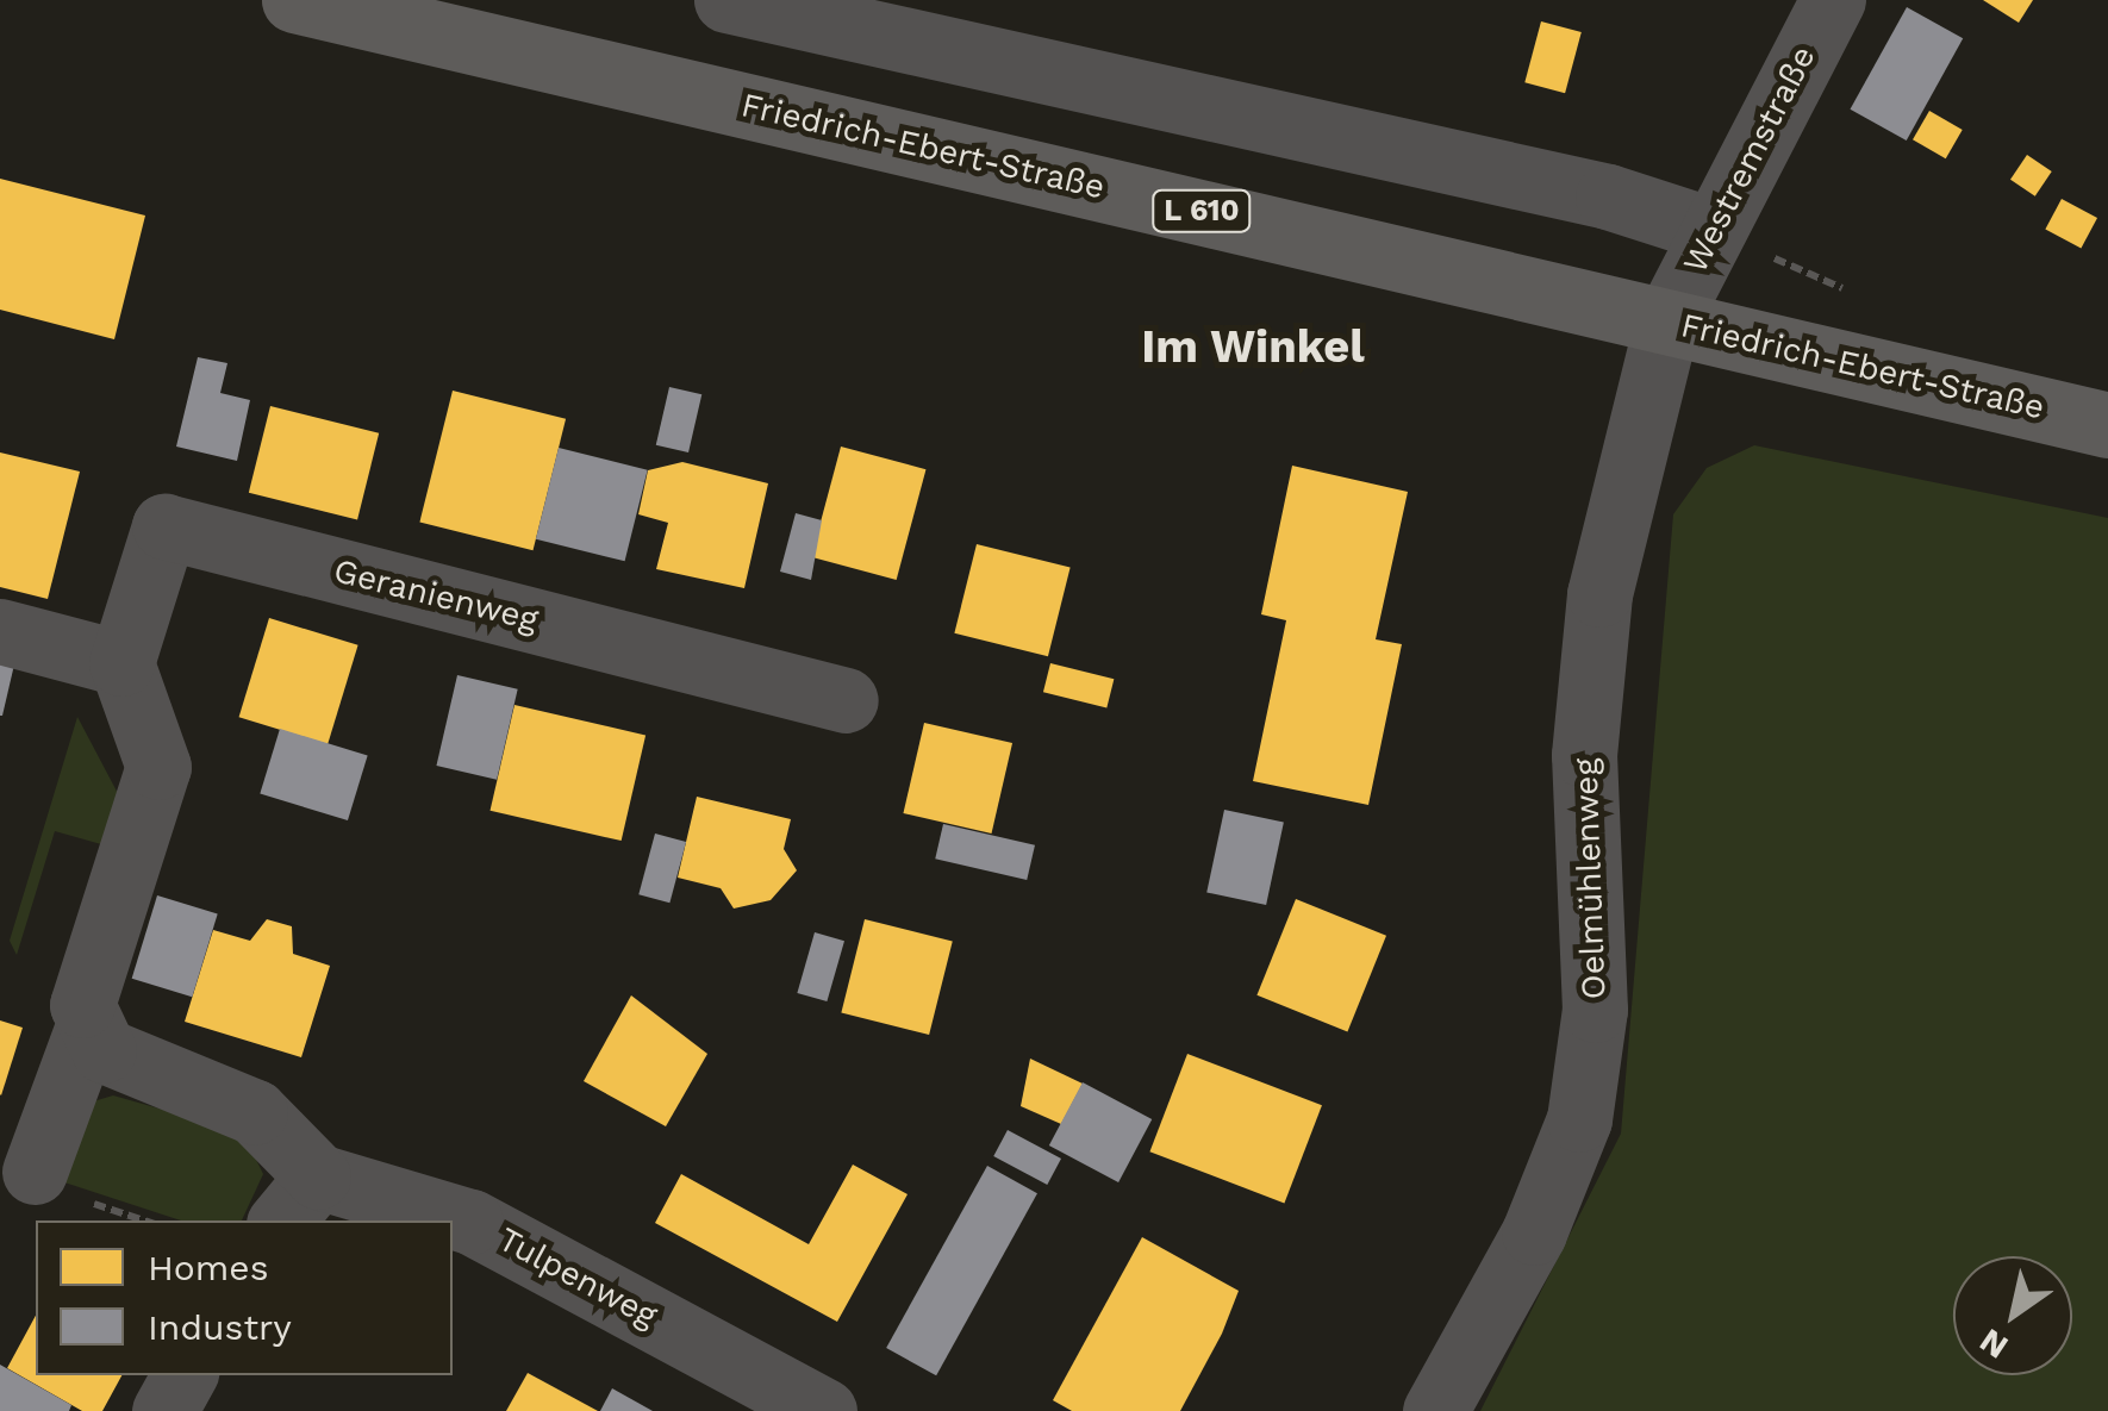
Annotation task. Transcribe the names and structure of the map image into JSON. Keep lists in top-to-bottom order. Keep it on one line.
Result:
{"streets":{"main road":["Friedrich-Ebert-Straße","L 610"],"street":["Westremstraße","Geranienweg","Oelmühlenweg","Tulpenweg"]},"crossings":[["Friedrich-Ebert-Straße","Westremstraße"],["Friedrich-Ebert-Straße","Oelmühlenweg"],["Westremstraße","Oelmühlenweg"]],"districts":["Im Winkel"],"legend":["Homes","Industry"],"north":"bottom left"}
